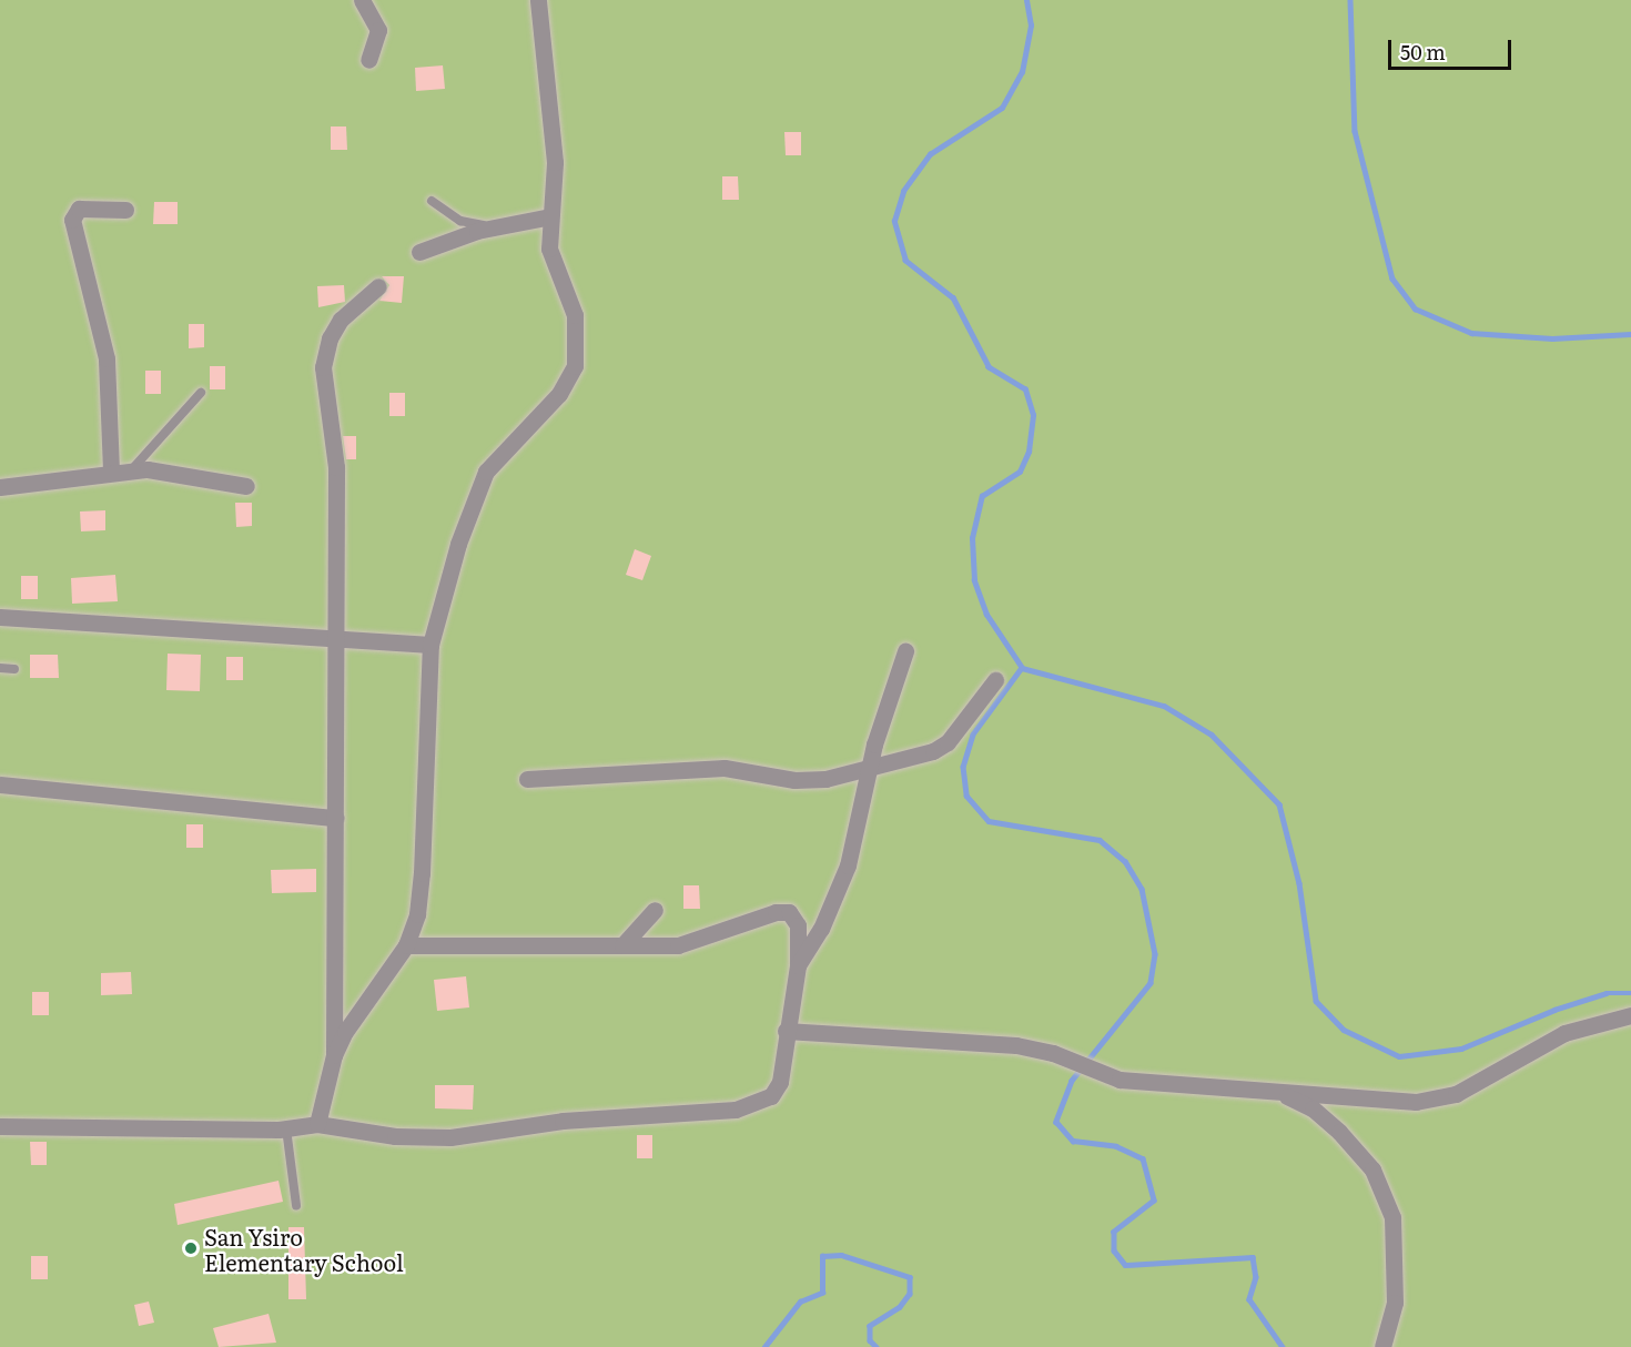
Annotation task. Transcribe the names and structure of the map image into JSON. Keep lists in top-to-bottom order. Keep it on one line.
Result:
{"places":["San Ysiro Elementary School"],"scale_bar":"50 m"}
